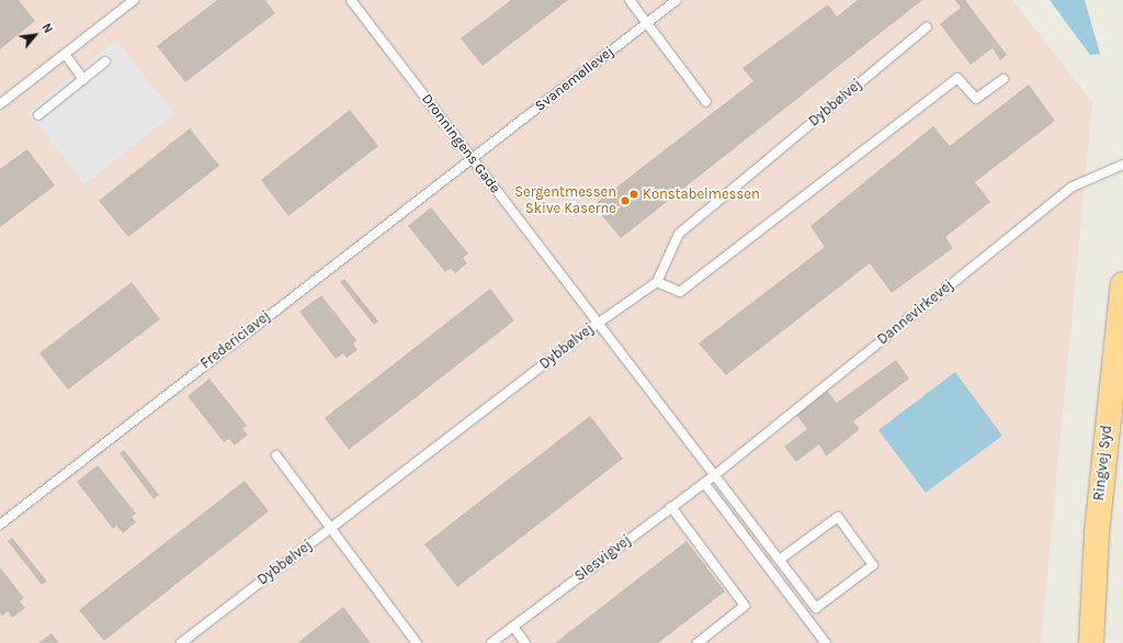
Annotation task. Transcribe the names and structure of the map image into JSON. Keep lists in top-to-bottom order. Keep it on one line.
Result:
{"streets":{"main road":["Ringvej Syd"],"lane":["Svanemøllevej","Dybbølvej","Dronningens Gade","Dannevirkevej","Fredericiavej","Slesvigvej"]},"crossings":[["Svanemøllevej","Dronningens Gade"],["Svanemøllevej","Fredericiavej"],["Dybbølvej","Dronningens Gade"],["Dronningens Gade","Dannevirkevej"],["Dronningens Gade","Fredericiavej"],["Dronningens Gade","Slesvigvej"],["Dannevirkevej","Slesvigvej"]],"places":["Konstabelmessen","Sergentmessen Skive Kaserne"],"north":"top right"}
